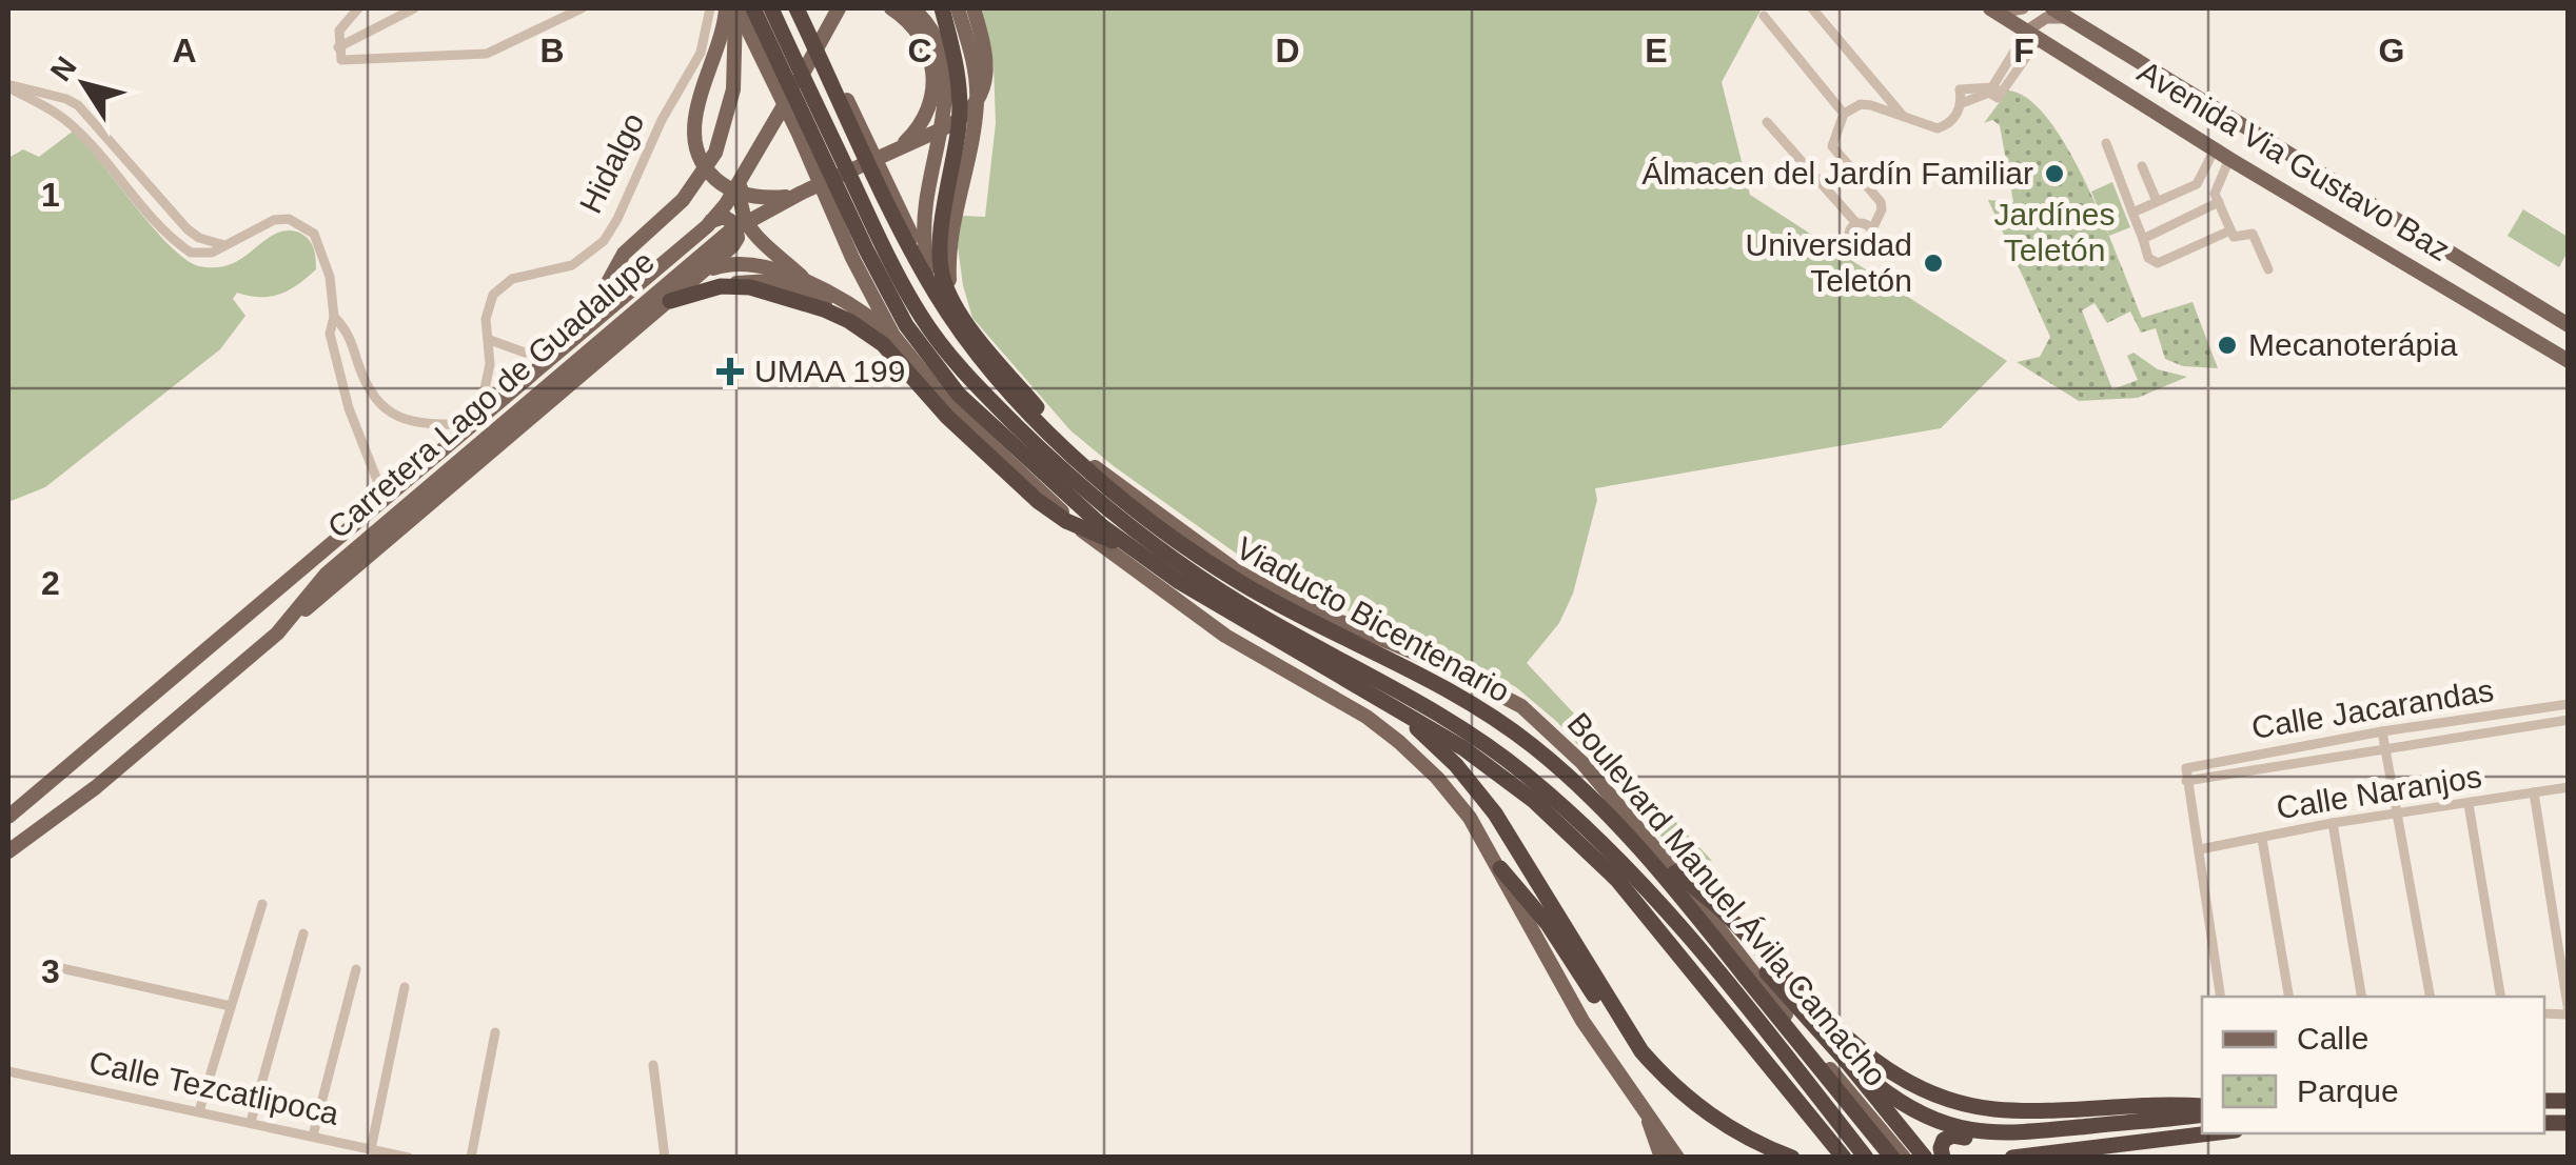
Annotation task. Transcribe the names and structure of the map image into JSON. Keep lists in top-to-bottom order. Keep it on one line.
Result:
{"streets":{"highway":["Viaducto Bicentenario","Boulevard Manuel Ávila Camacho"],"main road":["Avenida Via Gustavo Baz","Carretera Lago de Guadalupe"],"street":["Hidalgo","Calle Jacarandas","Calle Naranjos","Calle Tezcatlipoca"]},"crossings":[["Hidalgo","Carretera Lago de Guadalupe"]],"parks":["Jardínes Teletón"],"places":{"other":["Álmacen del Jardín Familiar","Universidad Teletón","Mecanoterápia"],"health":["UMAA 199"]},"legend":["Calle","Parque"],"north":"top left","grid":{"columns":["A","B","C","D","E","F","G"],"rows":["1","2","3"]}}
